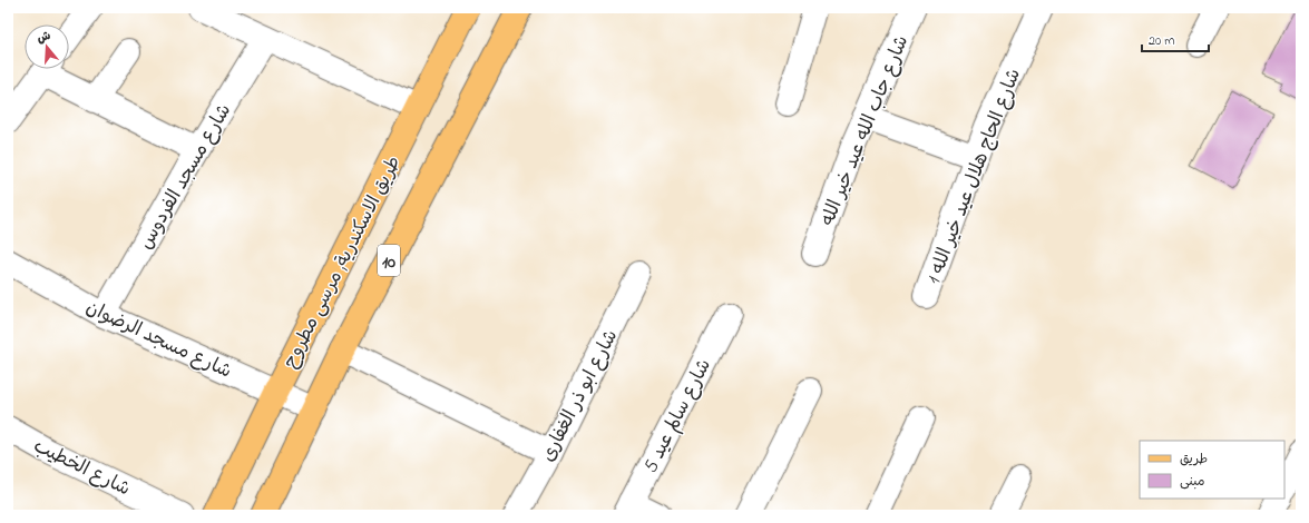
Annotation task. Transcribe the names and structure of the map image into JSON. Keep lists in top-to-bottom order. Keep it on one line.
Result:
{"streets":{"main road":["10","طريق الاسكندرية, مرسى مطروح"],"street":["شارع جاب الله عيد خير الله","شارع مسجد الفردوس","شارع الحاج هلال عيد خير الله 1","شارع مسجد الرضوان","شارع ابو ذر الغفارى","شارع سالم عيد 5","شارع الخطيب"]},"crossings":[["شارع مسجد الفردوس","شارع مسجد الرضوان"],["10","شارع مسجد الرضوان"],["طريق الاسكندرية, مرسى مطروح","شارع مسجد الرضوان"]],"legend":["طريق","مبنى"],"scale_bar":"20 m","north":"top"}
